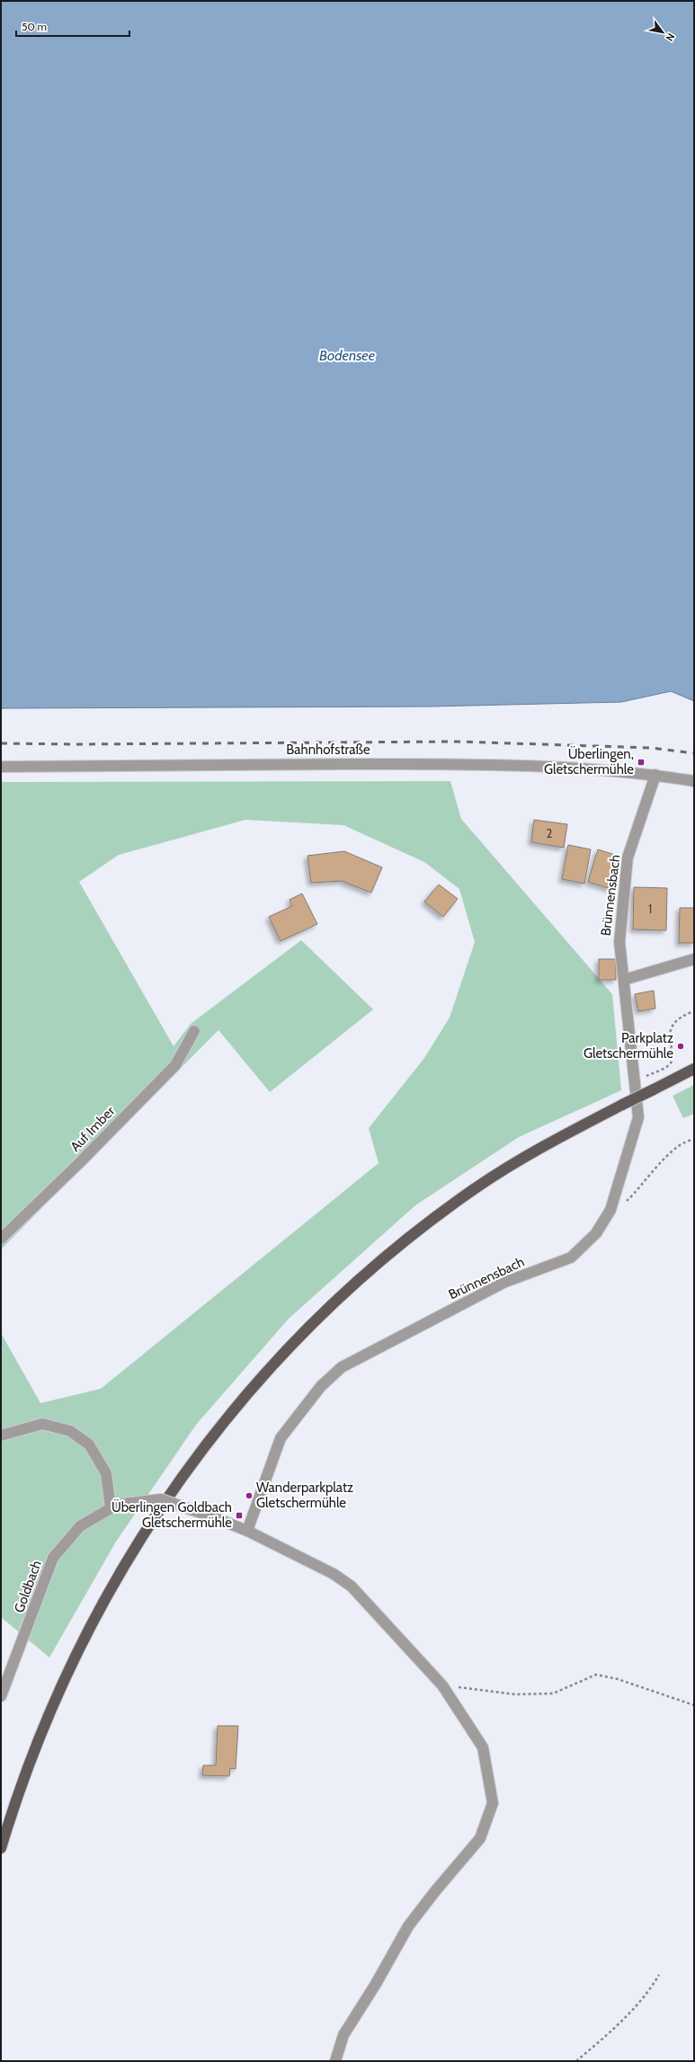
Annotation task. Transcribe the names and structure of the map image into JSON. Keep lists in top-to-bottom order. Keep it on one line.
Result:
{"streets":{"street":["Bahnhofstraße","Brünnensbach","Auf Imber","Goldbach"]},"crossings":[["Bahnhofstraße","Brünnensbach"],["Brünnensbach","Goldbach"]],"water":["Bodensee"],"places":{"transit":["Überlingen, Gletschermühle","Überlingen Goldbach Gletschermühle"],"other":["Parkplatz Gletschermühle","Wanderparkplatz Gletschermühle"]},"house_numbers":["2","1"],"scale_bar":"50 m","north":"bottom right"}
